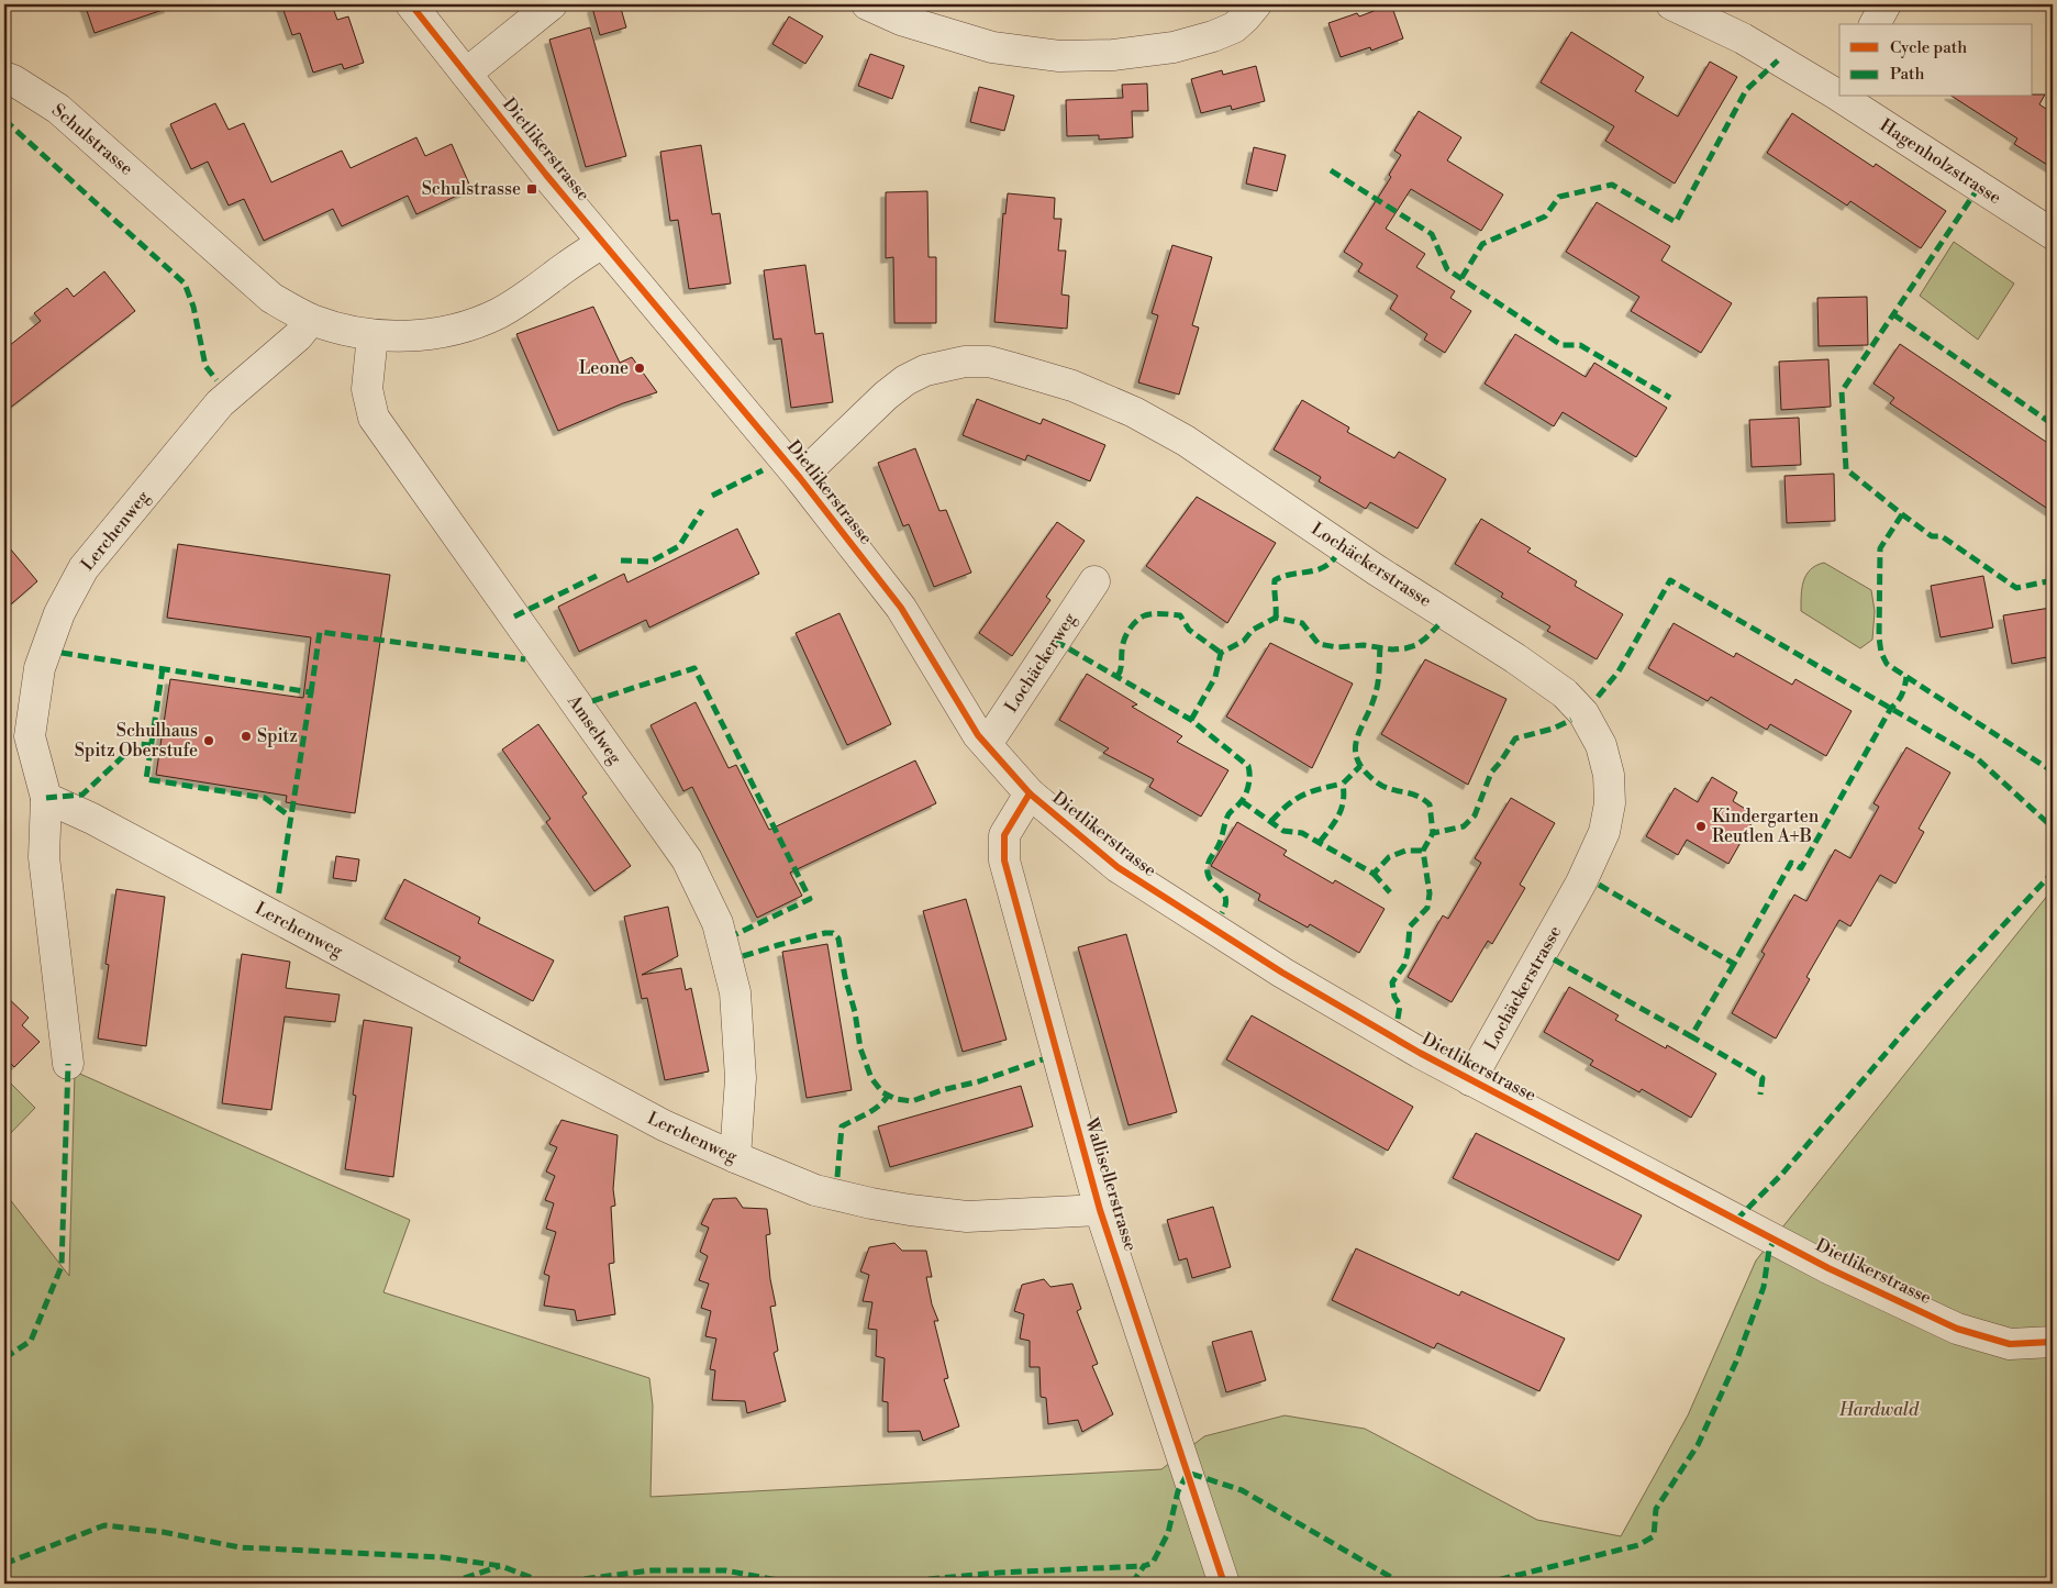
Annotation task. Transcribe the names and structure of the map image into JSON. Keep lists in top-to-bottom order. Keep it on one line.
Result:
{"streets":{"street":["Schulstrasse","Dietlikerstrasse","Hagenholzstrasse","Lerchenweg","Lochäckerstrasse","Lochäckerweg","Amselweg","Wallisellerstrasse"]},"crossings":[["Schulstrasse","Dietlikerstrasse"],["Schulstrasse","Lerchenweg"],["Schulstrasse","Amselweg"],["Dietlikerstrasse","Lochäckerstrasse"],["Dietlikerstrasse","Lochäckerweg"],["Dietlikerstrasse","Wallisellerstrasse"],["Lerchenweg","Amselweg"],["Lerchenweg","Wallisellerstrasse"]],"parks":["Hardwald"],"places":{"transit":["Schulstrasse"],"other":["Leone","Spitz","Schulhaus Spitz Oberstufe","Kindergarten Reutlen A+B"]},"legend":["Cycle path","Path"]}
